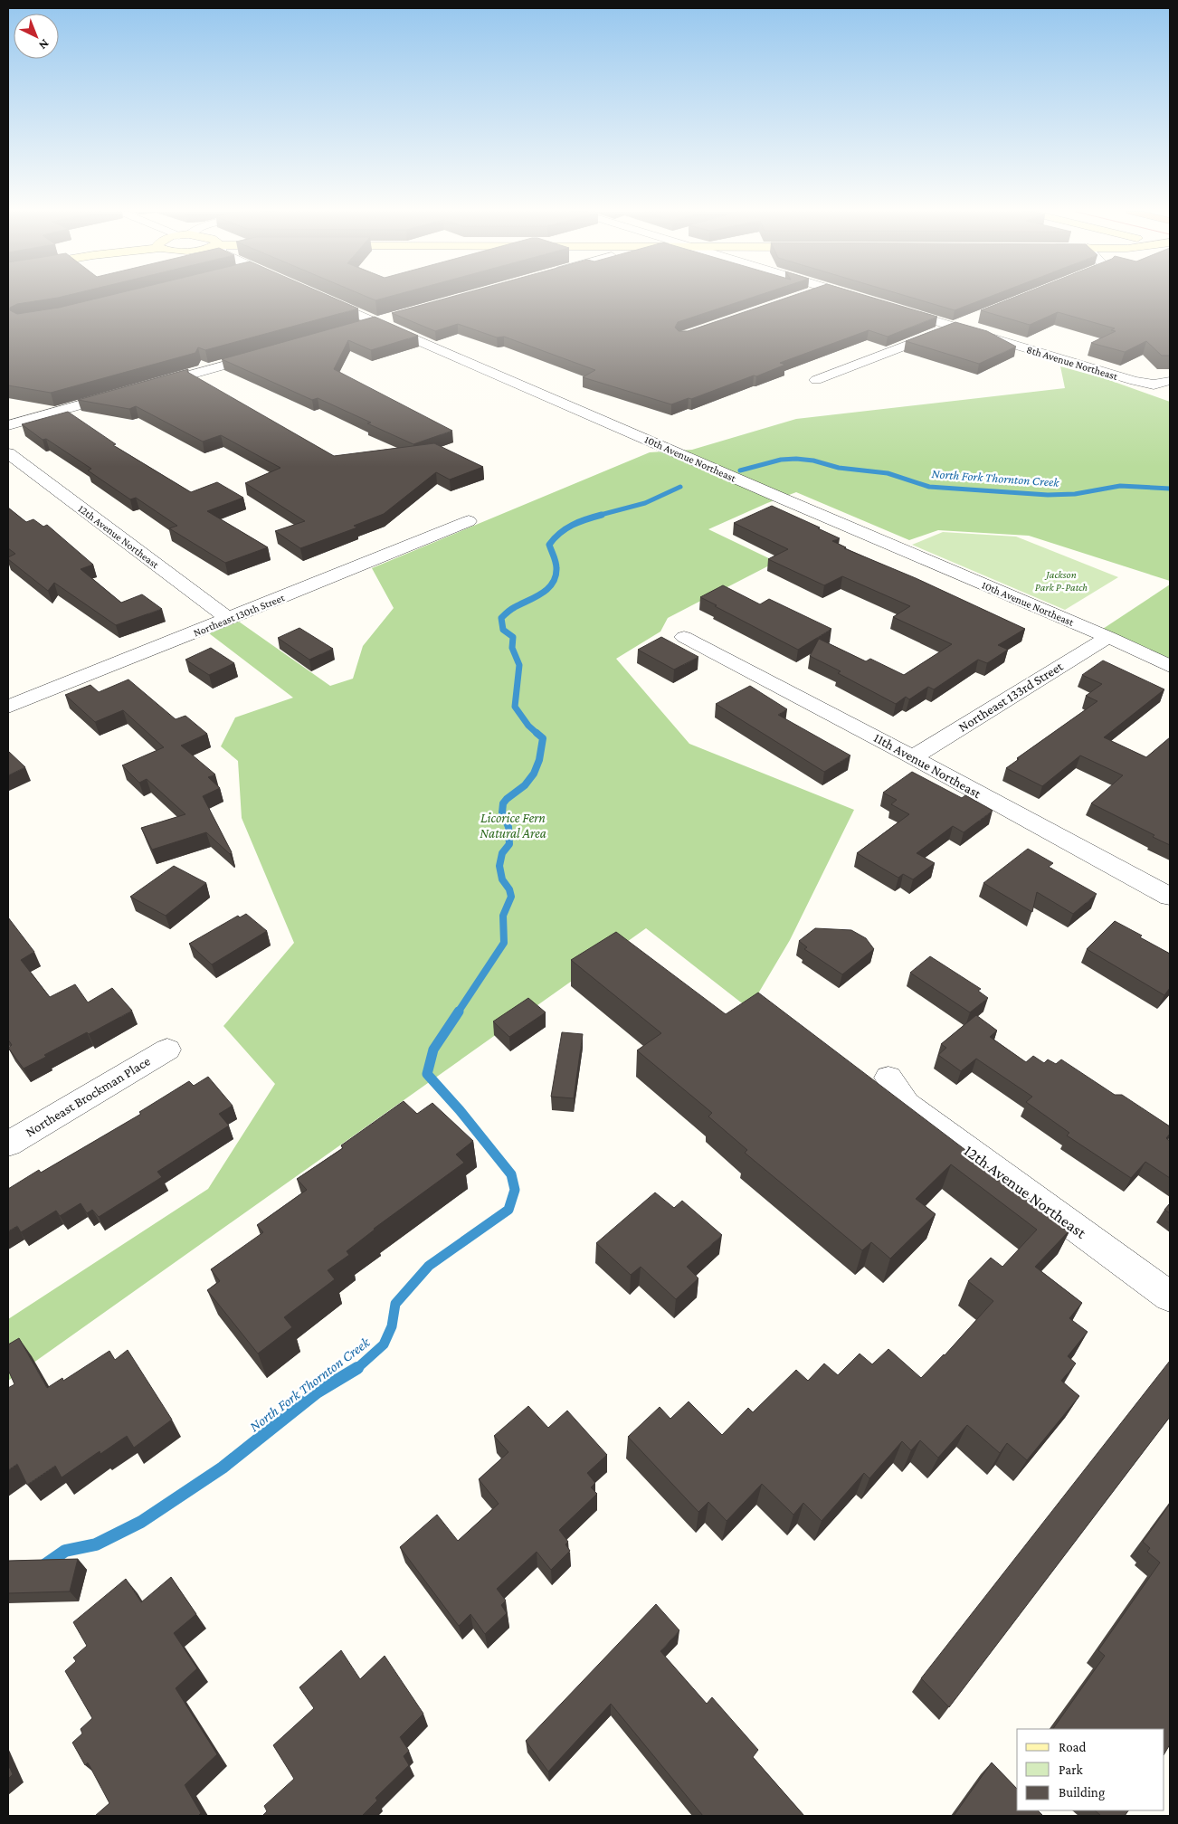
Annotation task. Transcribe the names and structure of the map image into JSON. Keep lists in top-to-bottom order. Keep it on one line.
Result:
{"streets":{"street":["8th Avenue Northeast","10th Avenue Northeast","12th Avenue Northeast","Northeast 130th Street","Northeast 133rd Street","11th Avenue Northeast","Northeast Brockman Place"]},"crossings":[["10th Avenue Northeast","Northeast 133rd Street"],["12th Avenue Northeast","Northeast 130th Street"],["Northeast 133rd Street","11th Avenue Northeast"]],"water":["North Fork Thornton Creek"],"parks":["Jackson Park P-Patch","Licorice Fern Natural Area"],"legend":["Road","Park","Building"],"north":"bottom right"}
